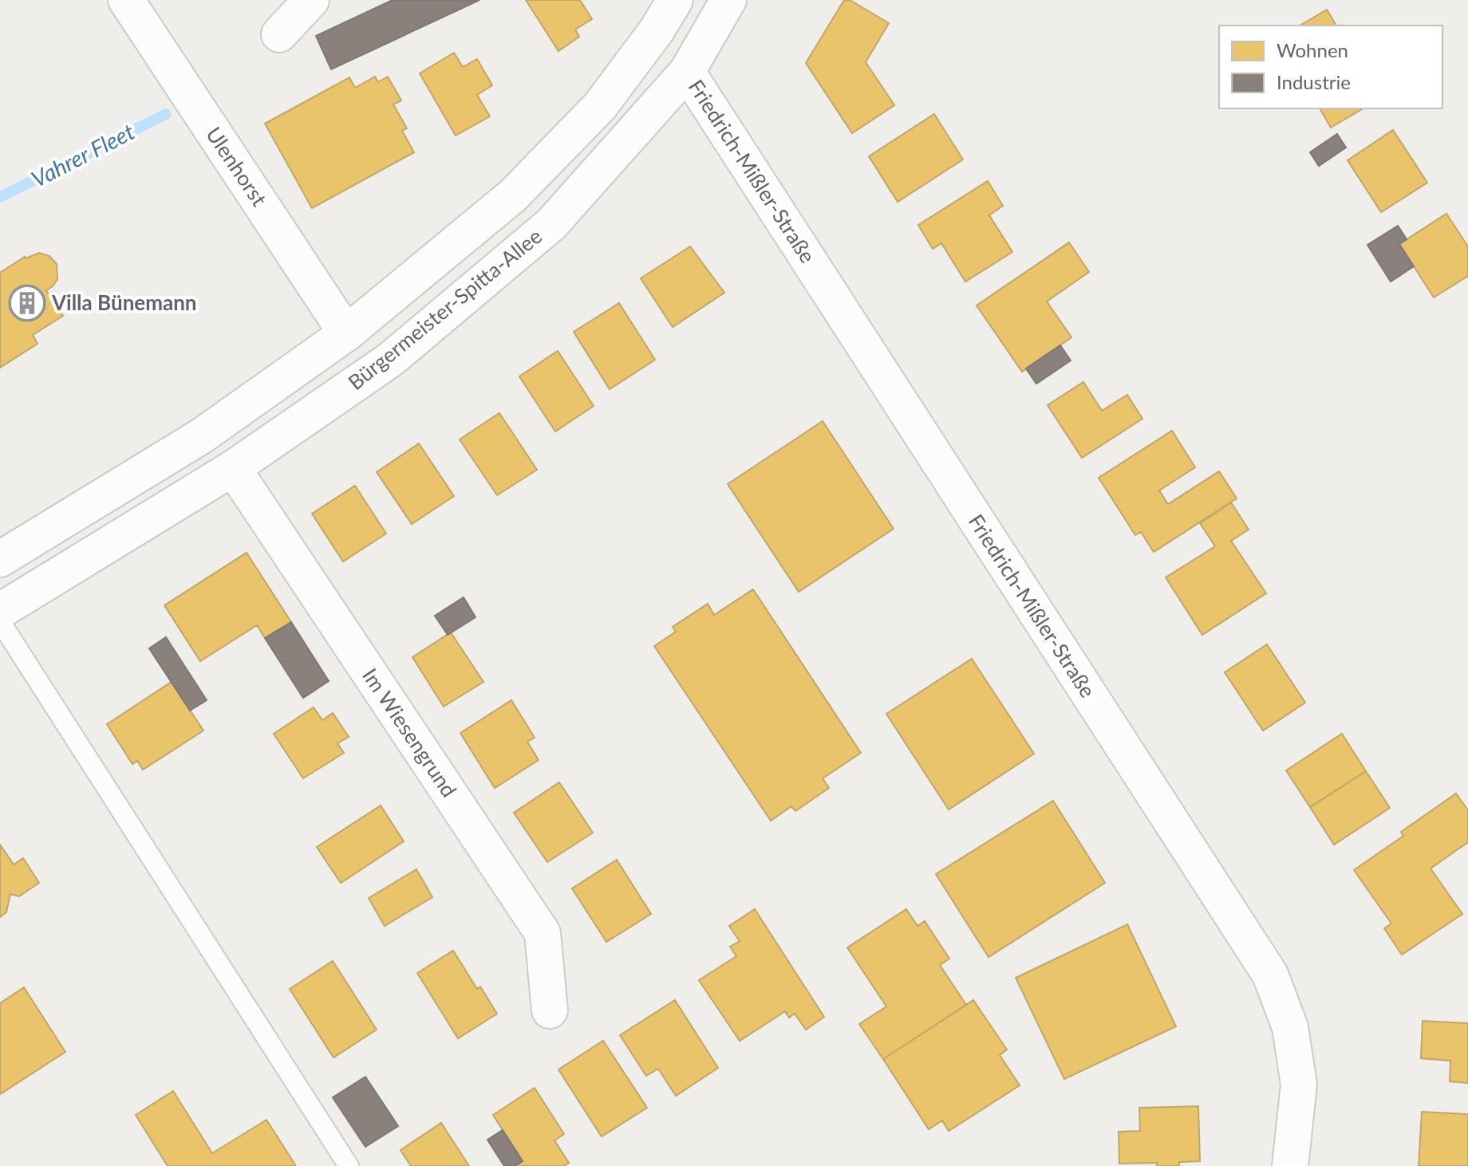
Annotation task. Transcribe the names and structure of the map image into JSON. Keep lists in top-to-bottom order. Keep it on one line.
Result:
{"streets":{"street":["Ulenhorst","Friedrich-Mißler-Straße","Bürgermeister-Spitta-Allee","Im Wiesengrund"]},"crossings":[["Ulenhorst","Bürgermeister-Spitta-Allee"],["Friedrich-Mißler-Straße","Bürgermeister-Spitta-Allee"],["Bürgermeister-Spitta-Allee","Im Wiesengrund"]],"water":["Vahrer Fleet"],"places":{"building":["Villa Bünemann"]},"legend":["Wohnen","Industrie"]}
